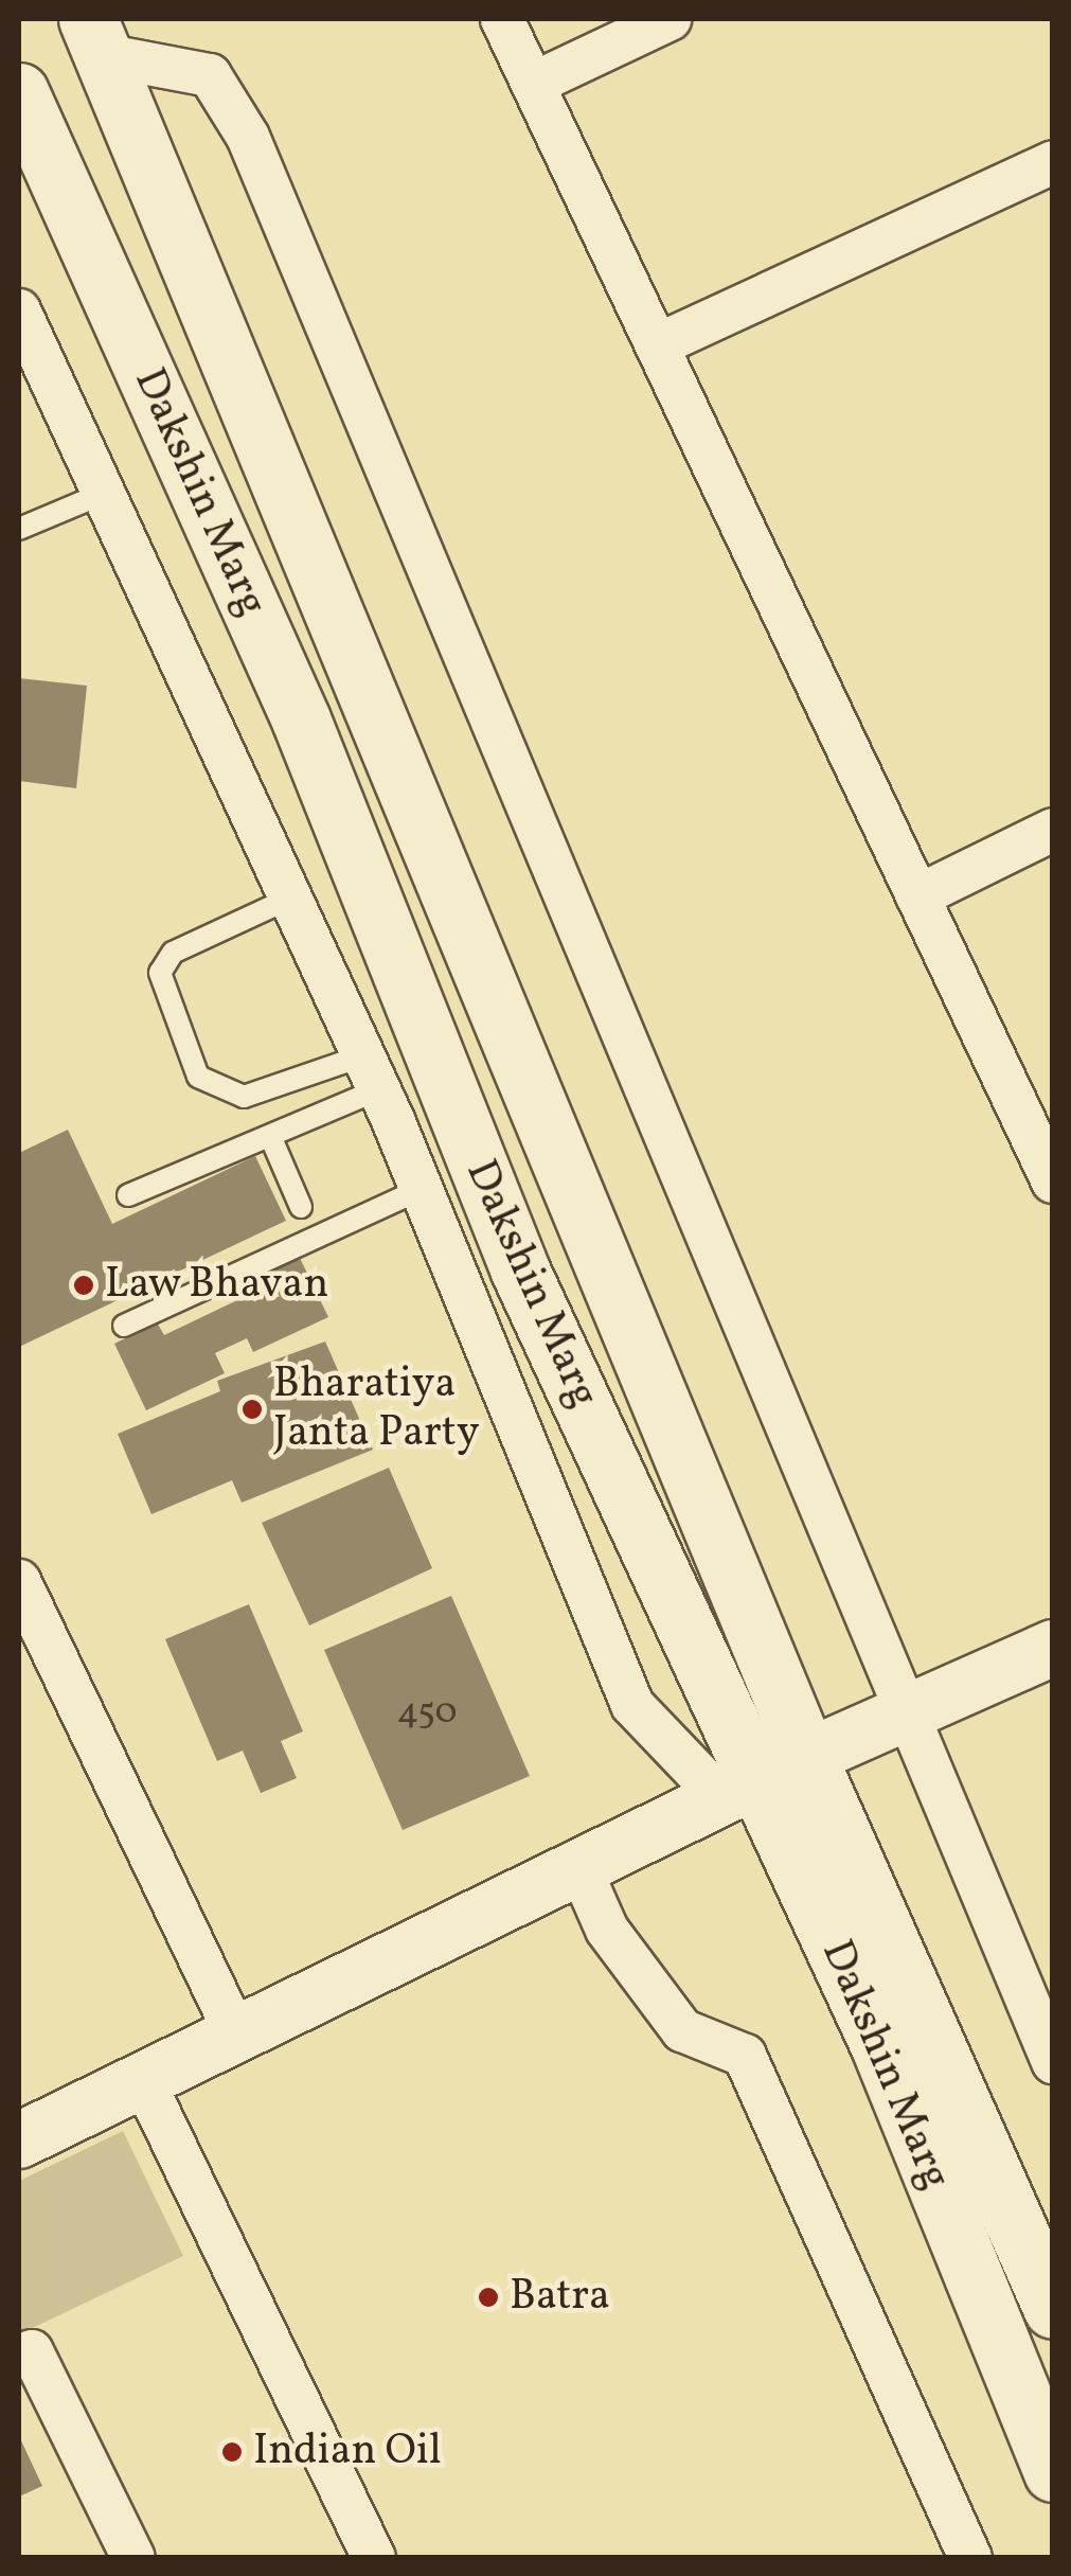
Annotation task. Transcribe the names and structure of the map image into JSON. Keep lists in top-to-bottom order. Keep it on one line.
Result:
{"streets":{"main road":["Dakshin Marg"]},"places":["Law Bhavan","Bharatiya Janta Party","Batra","Indian Oil"],"house_numbers":["450"]}
